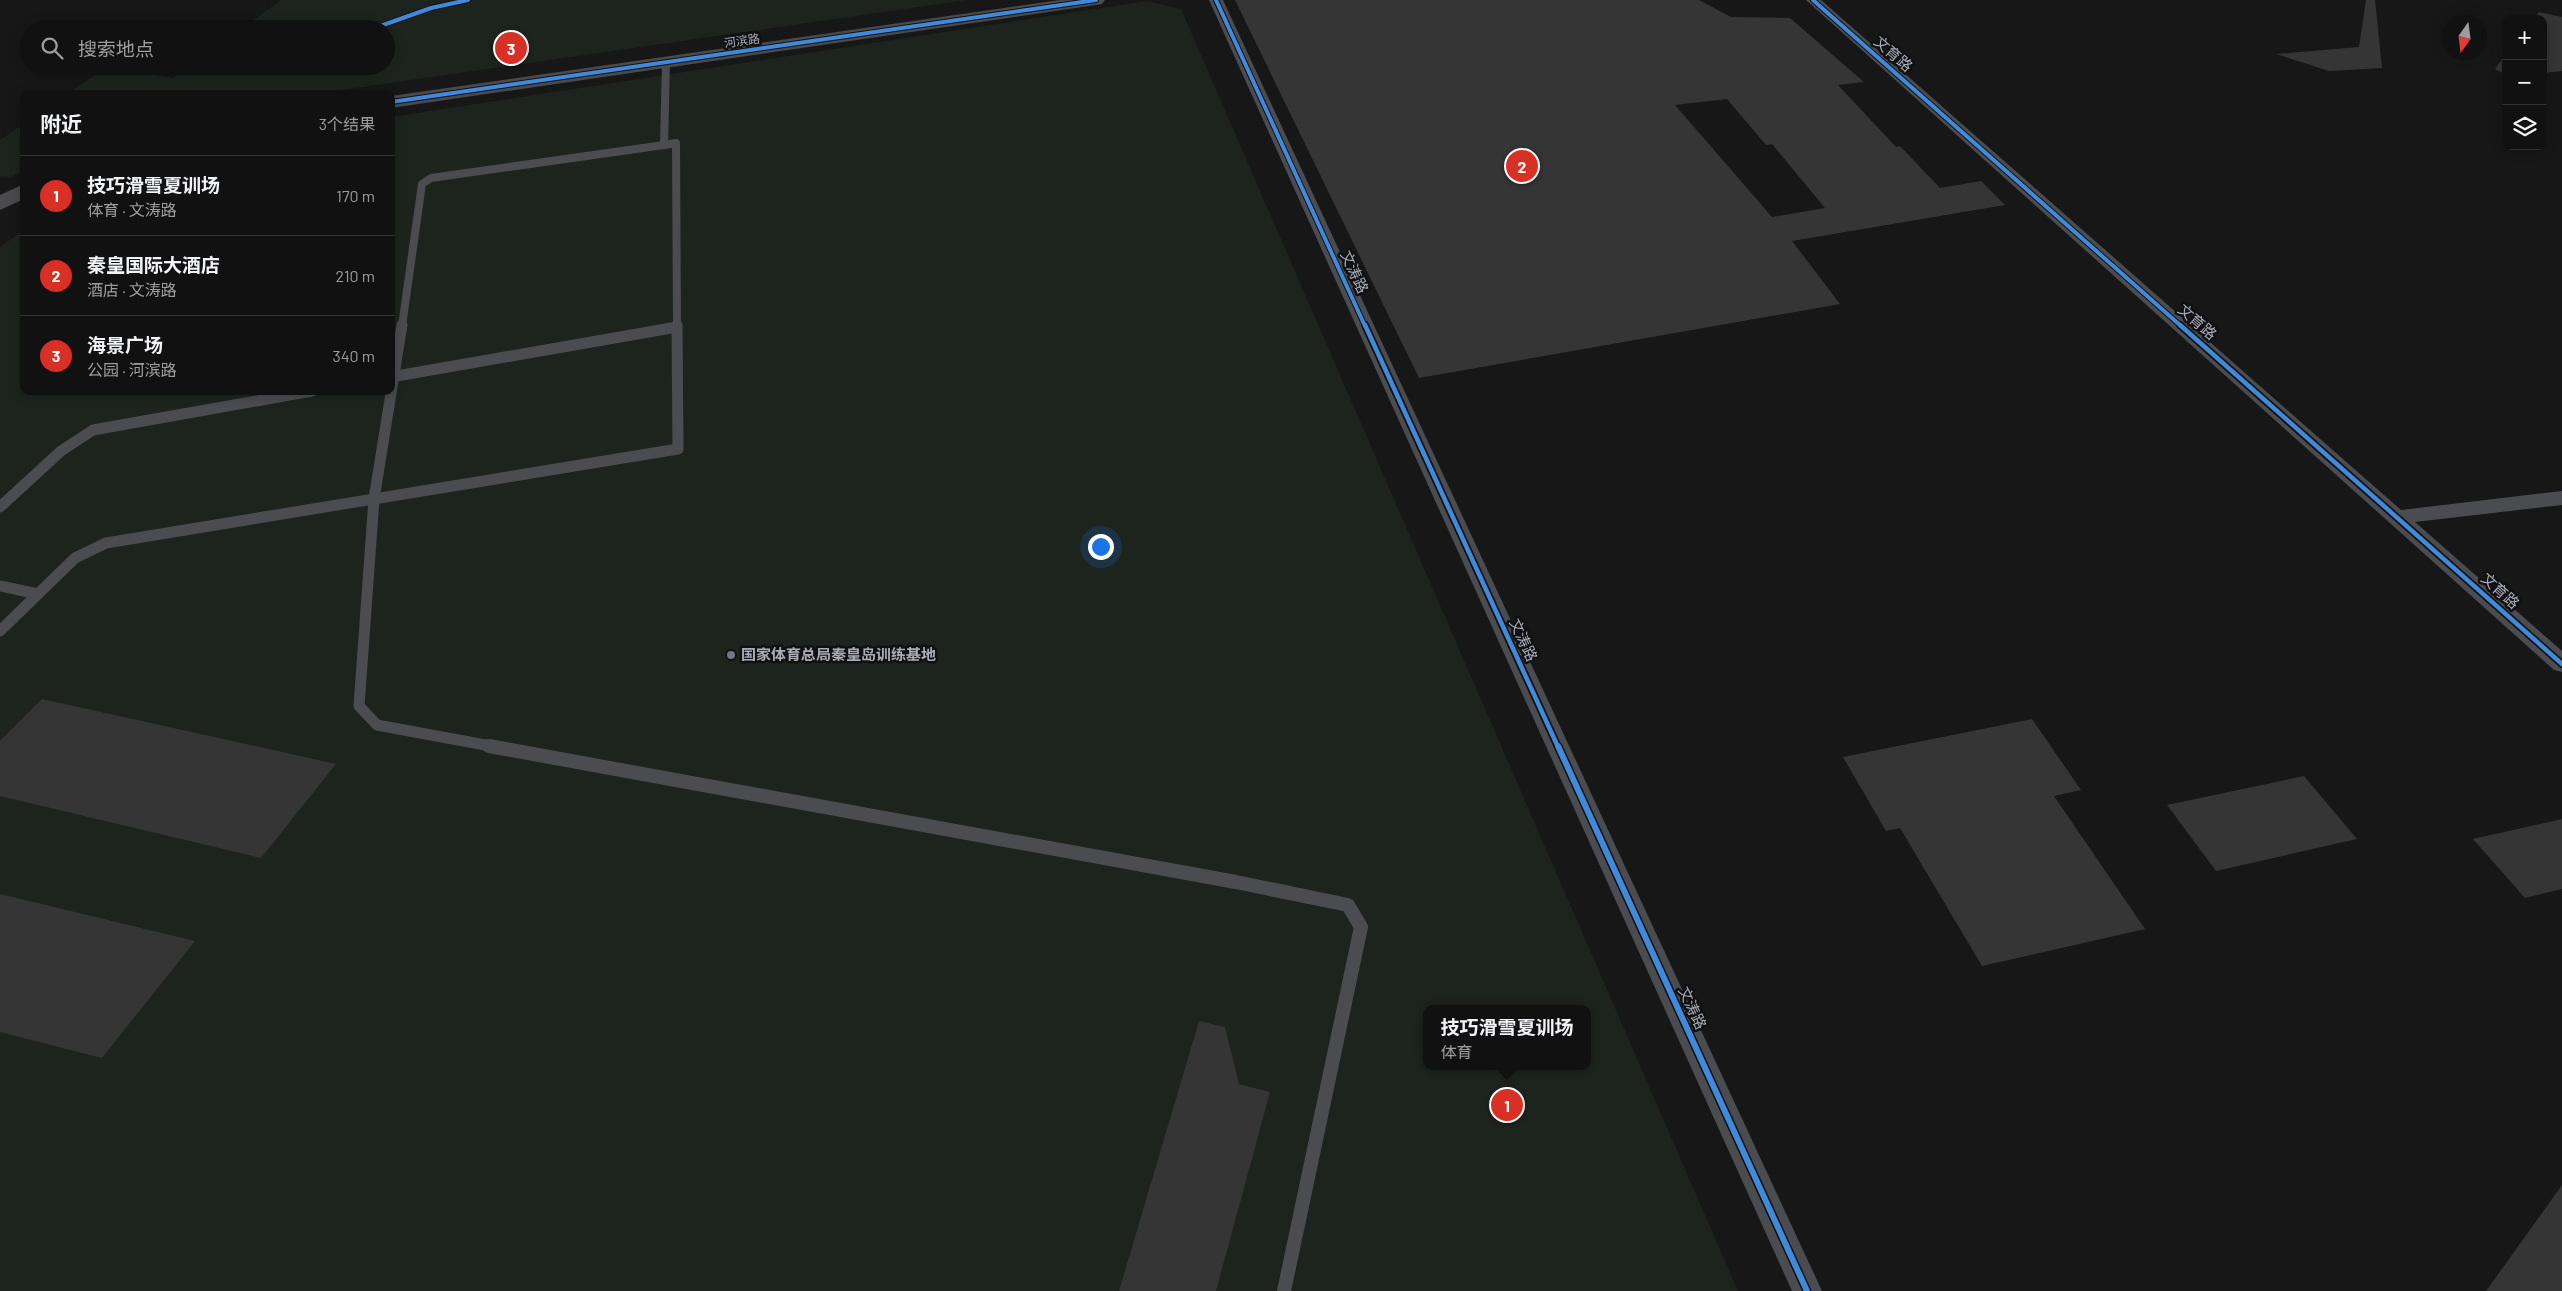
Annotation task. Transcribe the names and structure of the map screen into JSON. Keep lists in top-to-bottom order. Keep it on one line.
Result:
{"streets":{"street":["河滨路","文育路","文涛路"]},"places":["国家体育总局秦皇岛训练基地"],"north":"bottom","page":{"map_buttons":["+","−"],"search":"搜索地点","pins":["3","2","1"],"heading":["附近","3个结果"],"list":[{"mark":"1","name":"技巧滑雪夏训场","note":"体育 · 文涛路","value":"170 m"},{"mark":"2","name":"秦皇国际大酒店","note":"酒店 · 文涛路","value":"210 m"},{"mark":"3","name":"海景广场","note":"公园 · 河滨路","value":"340 m"}],"popup":["技巧滑雪夏训场","体育"]}}
